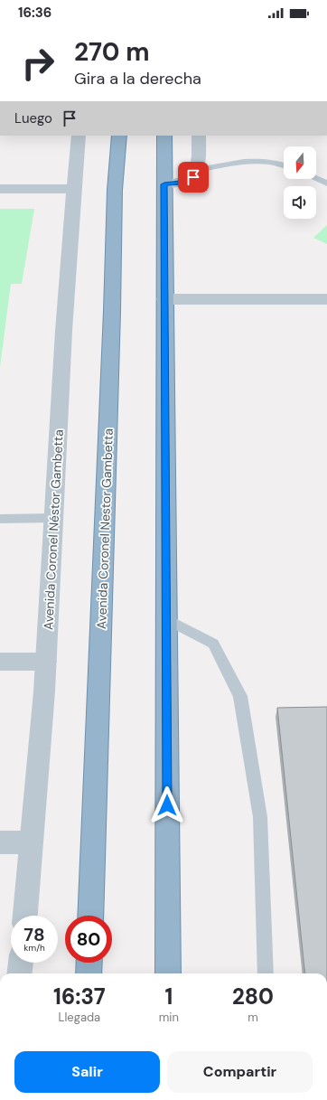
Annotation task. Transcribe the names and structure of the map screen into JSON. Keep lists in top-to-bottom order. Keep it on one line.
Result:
{"streets":{"highway":["Avenida Coronel Nestor Gambetta"],"street":["Avenida Coronel Néstor Gambetta"]},"north":"bottom","page":{"status":"16:36","turn":["270 m","Gira a la derecha"],"then":"Luego","speed":"78 km/h","limit":"80","eta":["16:37","Llegada","1","min","280","m"],"buttons":["Salir","Compartir"]}}
